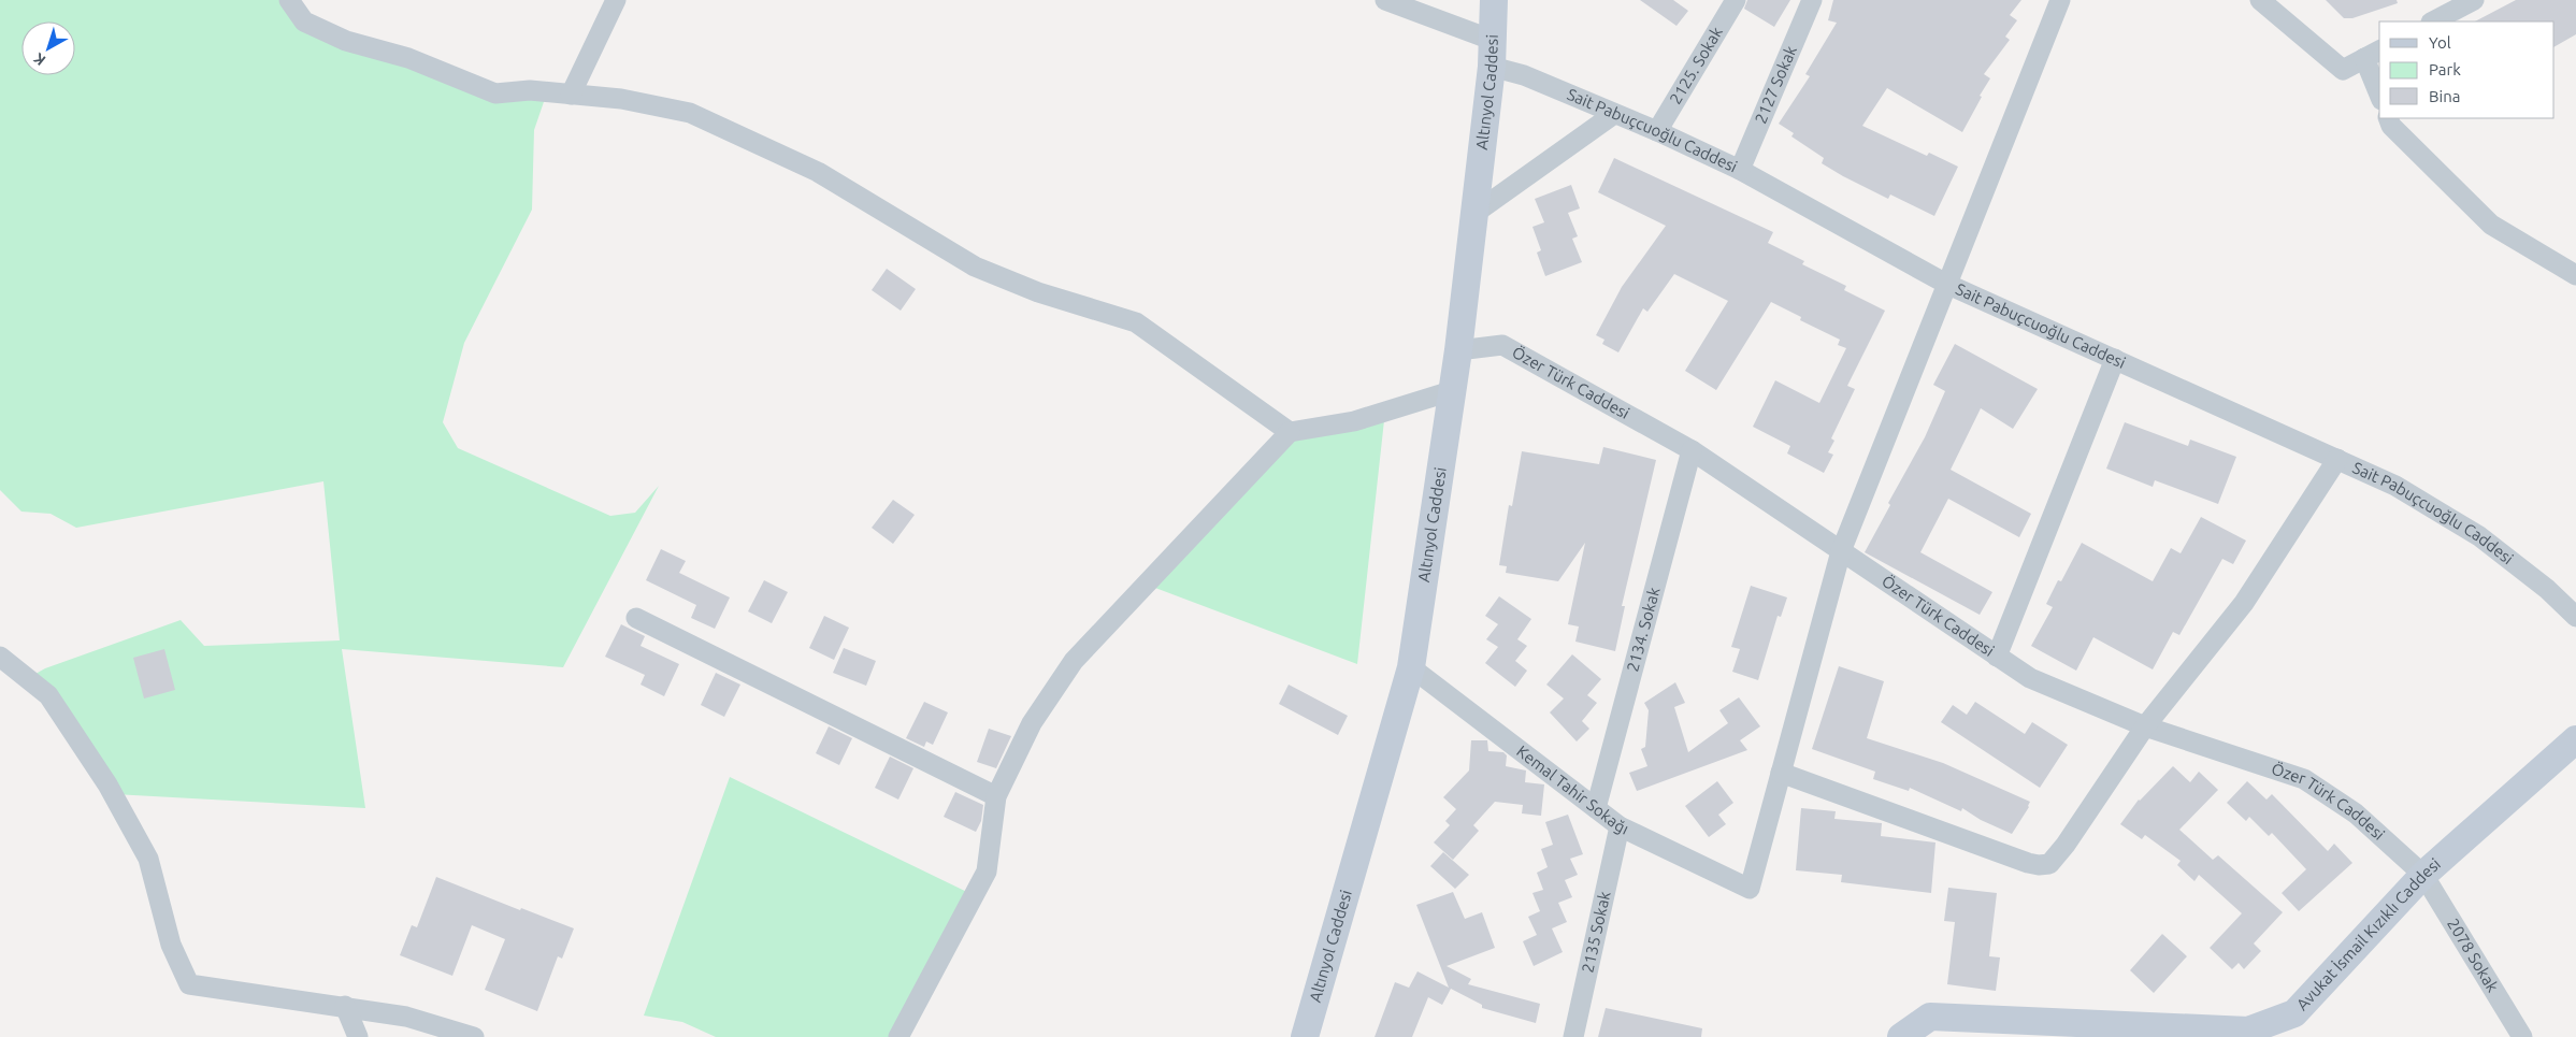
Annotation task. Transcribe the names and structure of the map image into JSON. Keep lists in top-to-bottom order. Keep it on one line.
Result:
{"streets":{"main road":["Altınyol Caddesi","Avukat İsmail Kızıklı Caddesi"],"street":["2125. Sokak","2127 Sokak","Sait Pabuçcuoğlu Caddesi","Özer Türk Caddesi","2134. Sokak","Kemal Tahir Sokağı","2135 Sokak","2078 Sokak"]},"crossings":[["2125. Sokak","Sait Pabuçcuoğlu Caddesi"],["2127 Sokak","Sait Pabuçcuoğlu Caddesi"],["Altınyol Caddesi","Sait Pabuçcuoğlu Caddesi"],["Altınyol Caddesi","Özer Türk Caddesi"],["Altınyol Caddesi","Kemal Tahir Sokağı"],["Özer Türk Caddesi","2134. Sokak"],["Özer Türk Caddesi","Avukat İsmail Kızıklı Caddesi"],["Özer Türk Caddesi","2078 Sokak"],["2134. Sokak","Kemal Tahir Sokağı"],["Kemal Tahir Sokağı","2135 Sokak"],["Avukat İsmail Kızıklı Caddesi","2078 Sokak"]],"legend":["Yol","Park","Bina"],"north":"bottom left"}
